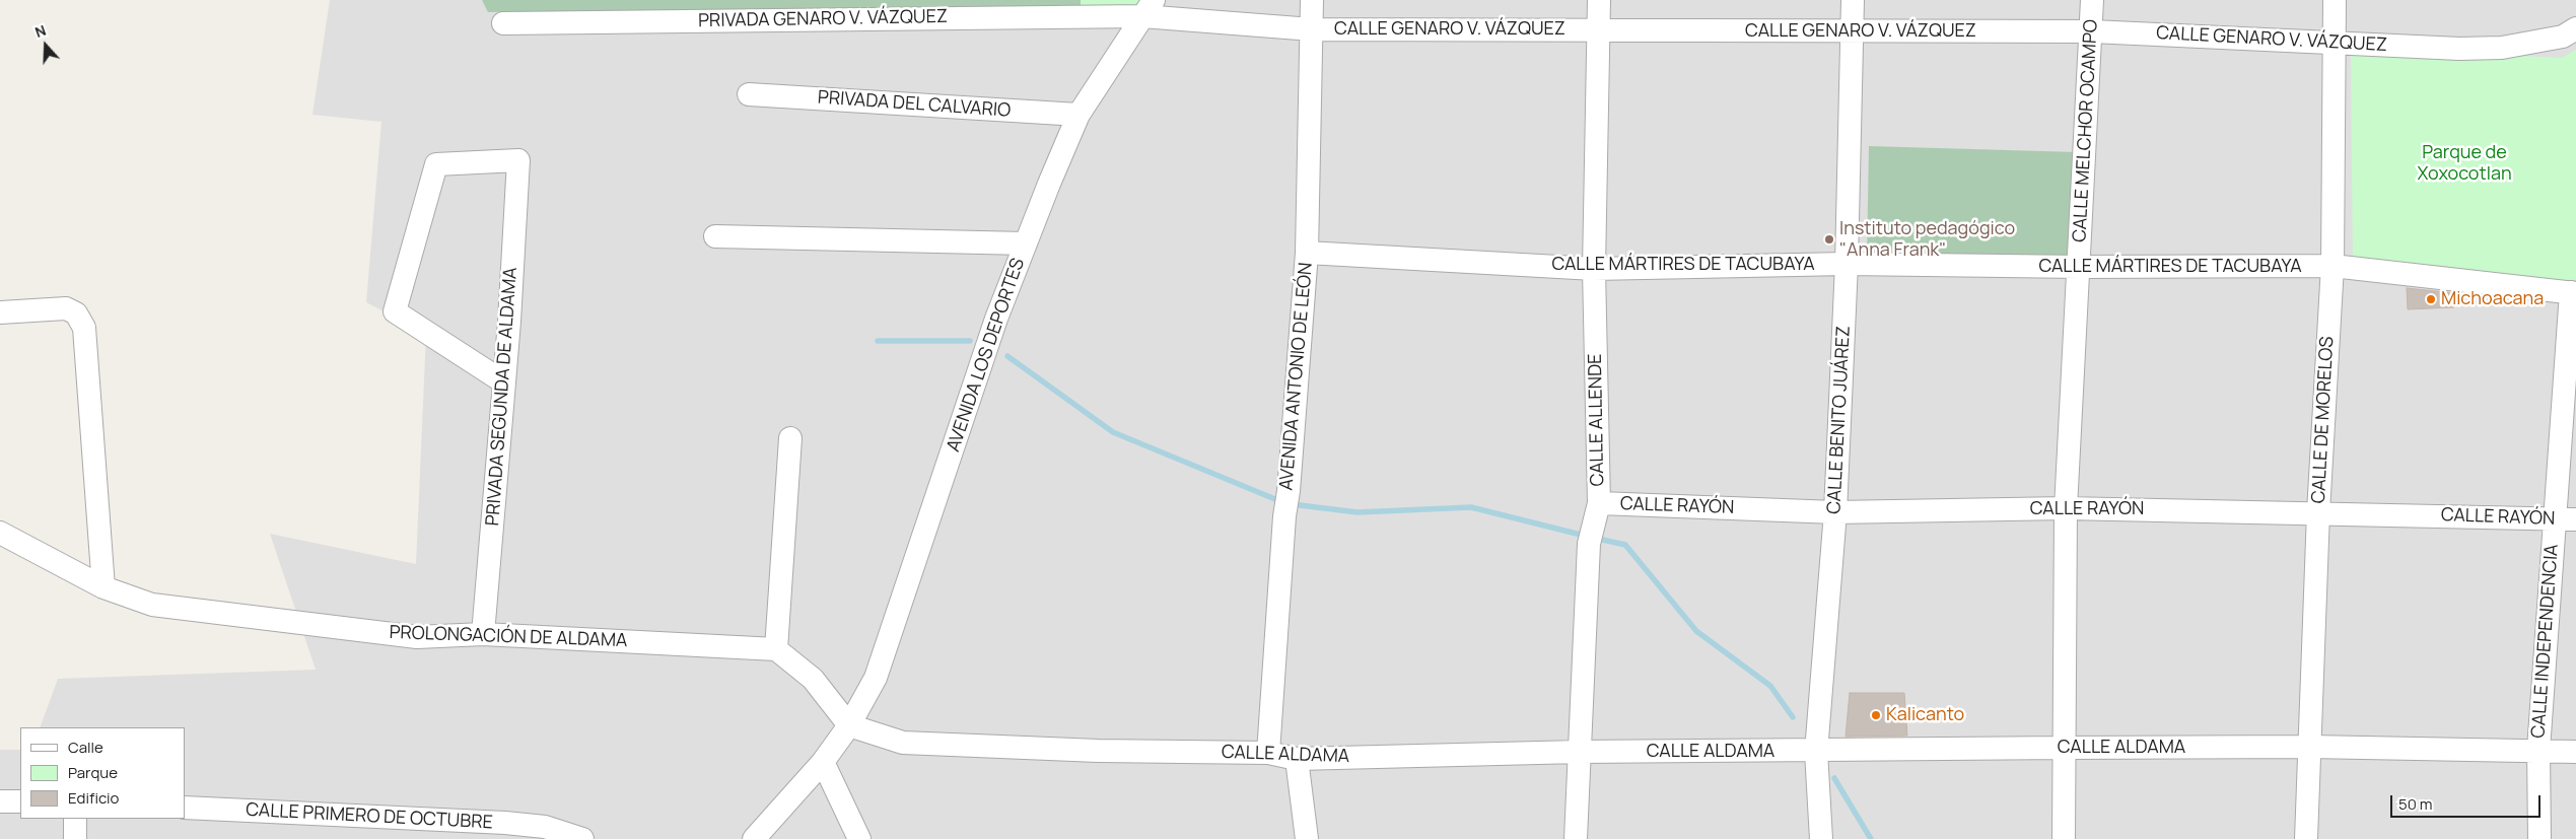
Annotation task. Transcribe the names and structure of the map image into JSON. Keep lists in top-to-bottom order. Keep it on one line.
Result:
{"streets":{"street":["PRIVADA GENARO V. VÁZQUEZ","CALLE GENARO V. VÁZQUEZ","PRIVADA DEL CALVARIO","CALLE MELCHOR OCAMPO","CALLE MÁRTIRES DE TACUBAYA","AVENIDA LOS DEPORTES","AVENIDA ANTONIO DE LEÓN","PRIVADA SEGUNDA DE ALDAMA","CALLE ALLENDE","CALLE BENITO JUÁREZ","CALLE DE MORELOS","CALLE RAYÓN","PROLONGACIÓN DE ALDAMA","CALLE INDEPENDENCIA","CALLE ALDAMA","CALLE PRIMERO DE OCTUBRE"]},"crossings":[["PRIVADA GENARO V. VÁZQUEZ","CALLE GENARO V. VÁZQUEZ"],["PRIVADA GENARO V. VÁZQUEZ","AVENIDA LOS DEPORTES"],["CALLE GENARO V. VÁZQUEZ","CALLE MELCHOR OCAMPO"],["CALLE GENARO V. VÁZQUEZ","AVENIDA LOS DEPORTES"],["CALLE GENARO V. VÁZQUEZ","AVENIDA ANTONIO DE LEÓN"],["CALLE GENARO V. VÁZQUEZ","CALLE ALLENDE"],["CALLE GENARO V. VÁZQUEZ","CALLE BENITO JUÁREZ"],["CALLE GENARO V. VÁZQUEZ","CALLE DE MORELOS"],["PRIVADA DEL CALVARIO","AVENIDA LOS DEPORTES"],["CALLE MELCHOR OCAMPO","CALLE MÁRTIRES DE TACUBAYA"],["CALLE MELCHOR OCAMPO","CALLE RAYÓN"],["CALLE MELCHOR OCAMPO","CALLE ALDAMA"],["CALLE MÁRTIRES DE TACUBAYA","AVENIDA ANTONIO DE LEÓN"],["CALLE MÁRTIRES DE TACUBAYA","CALLE ALLENDE"],["CALLE MÁRTIRES DE TACUBAYA","CALLE BENITO JUÁREZ"],["CALLE MÁRTIRES DE TACUBAYA","CALLE DE MORELOS"],["CALLE MÁRTIRES DE TACUBAYA","CALLE INDEPENDENCIA"],["AVENIDA LOS DEPORTES","CALLE ALDAMA"],["AVENIDA ANTONIO DE LEÓN","CALLE ALDAMA"],["PRIVADA SEGUNDA DE ALDAMA","PROLONGACIÓN DE ALDAMA"],["CALLE ALLENDE","CALLE RAYÓN"],["CALLE ALLENDE","CALLE ALDAMA"],["CALLE BENITO JUÁREZ","CALLE RAYÓN"],["CALLE BENITO JUÁREZ","CALLE ALDAMA"],["CALLE DE MORELOS","CALLE RAYÓN"],["CALLE DE MORELOS","CALLE ALDAMA"],["CALLE RAYÓN","CALLE INDEPENDENCIA"],["CALLE INDEPENDENCIA","CALLE ALDAMA"]],"parks":["Parque de Xoxocotlan"],"places":["Instituto pedagógico \"Anna Frank\"","Michoacana","Kalicanto"],"legend":["Calle","Parque","Edificio"],"scale_bar":"50 m","north":"top"}
